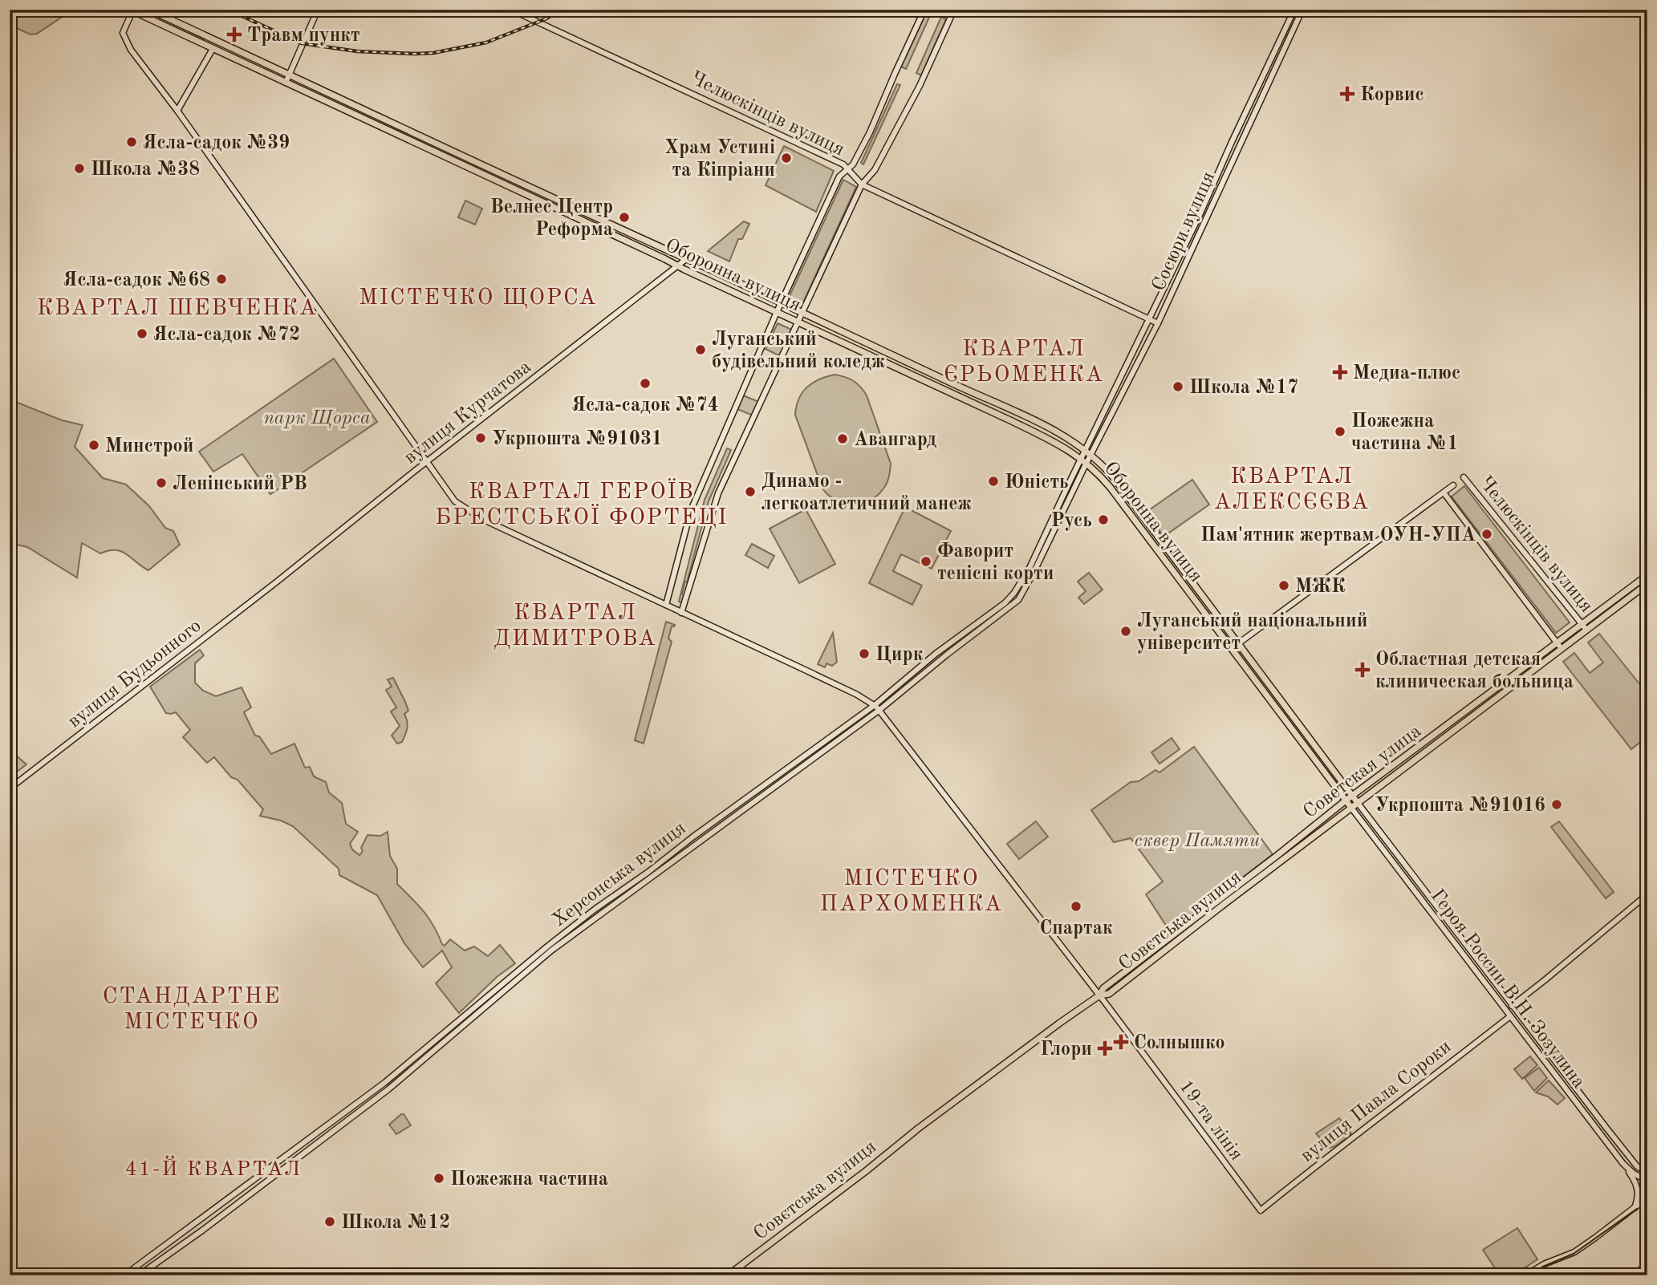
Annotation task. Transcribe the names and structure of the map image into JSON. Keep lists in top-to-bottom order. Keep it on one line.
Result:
{"streets":{"main road":["Оборонна вулиця","Советская улица","Совєтська вулиця"],"street":["Челюскінців вулиця","Сосюри вулиця","вулиця Курчатова","вулиця Будьонного","Херсонська вулиця","Героя России В.Н. Зозулина","вулиця Павла Сороки","19-та лінія"]},"crossings":[["Челюскінців вулиця","Сосюри вулиця"],["Челюскінців вулиця","Советская улица"],["Челюскінців вулиця","Совєтська вулиця"],["Сосюри вулиця","Оборонна вулиця"],["Сосюри вулиця","Херсонська вулиця"],["Оборонна вулиця","вулиця Курчатова"],["Оборонна вулиця","Советская улица"],["Оборонна вулиця","Херсонська вулиця"],["Оборонна вулиця","Совєтська вулиця"],["Оборонна вулиця","Героя России В.Н. Зозулина"],["вулиця Курчатова","вулиця Будьонного"],["Советская улица","Совєтська вулиця"],["Советская улица","19-та лінія"],["Херсонська вулиця","19-та лінія"],["Совєтська вулиця","Героя России В.Н. Зозулина"],["Совєтська вулиця","19-та лінія"],["Героя России В.Н. Зозулина","вулиця Павла Сороки"],["вулиця Павла Сороки","19-та лінія"]],"districts":["МІСТЕЧКО ЩОРСА","КВАРТАЛ ШЕВЧЕНКА","КВАРТАЛ ЄРЬОМЕНКА","КВАРТАЛ АЛЕКСЄЄВА","КВАРТАЛ ГЕРОЇВ БРЕСТСЬКОЇ ФОРТЕЦІ","КВАРТАЛ ДИМИТРОВА","МІСТЕЧКО ПАРХОМЕНКА","СТАНДАРТНЕ МІСТЕЧКО","41-Й КВАРТАЛ"],"parks":["парк Щорса","сквер Памяти"],"places":{"health":["Травм пункт","Корвис","Медиа-плюс","Областная детская клиническая больница","Солнышко","Глори"],"other":["Ясла-садок №39","Храм Устині та Кіпріани","Школа №38","Велнес Центр Реформа","Ясла-садок №68","Ясла-садок №72","Луганський будівельний коледж","Ясла-садок №74","Школа №17","Пожежна частина №1","Укрпошта №91031","Авангард","Минстрой","Юність","Ленінський РВ","Динамо - легкоатлетичний манеж","Русь","Пам'ятник жертвам ОУН-УПА","Фаворит тенісні корти","МЖК","Луганський національний університет","Цирк","Укрпошта №91016","Спартак","Пожежна частина","Школа №12"]}}
